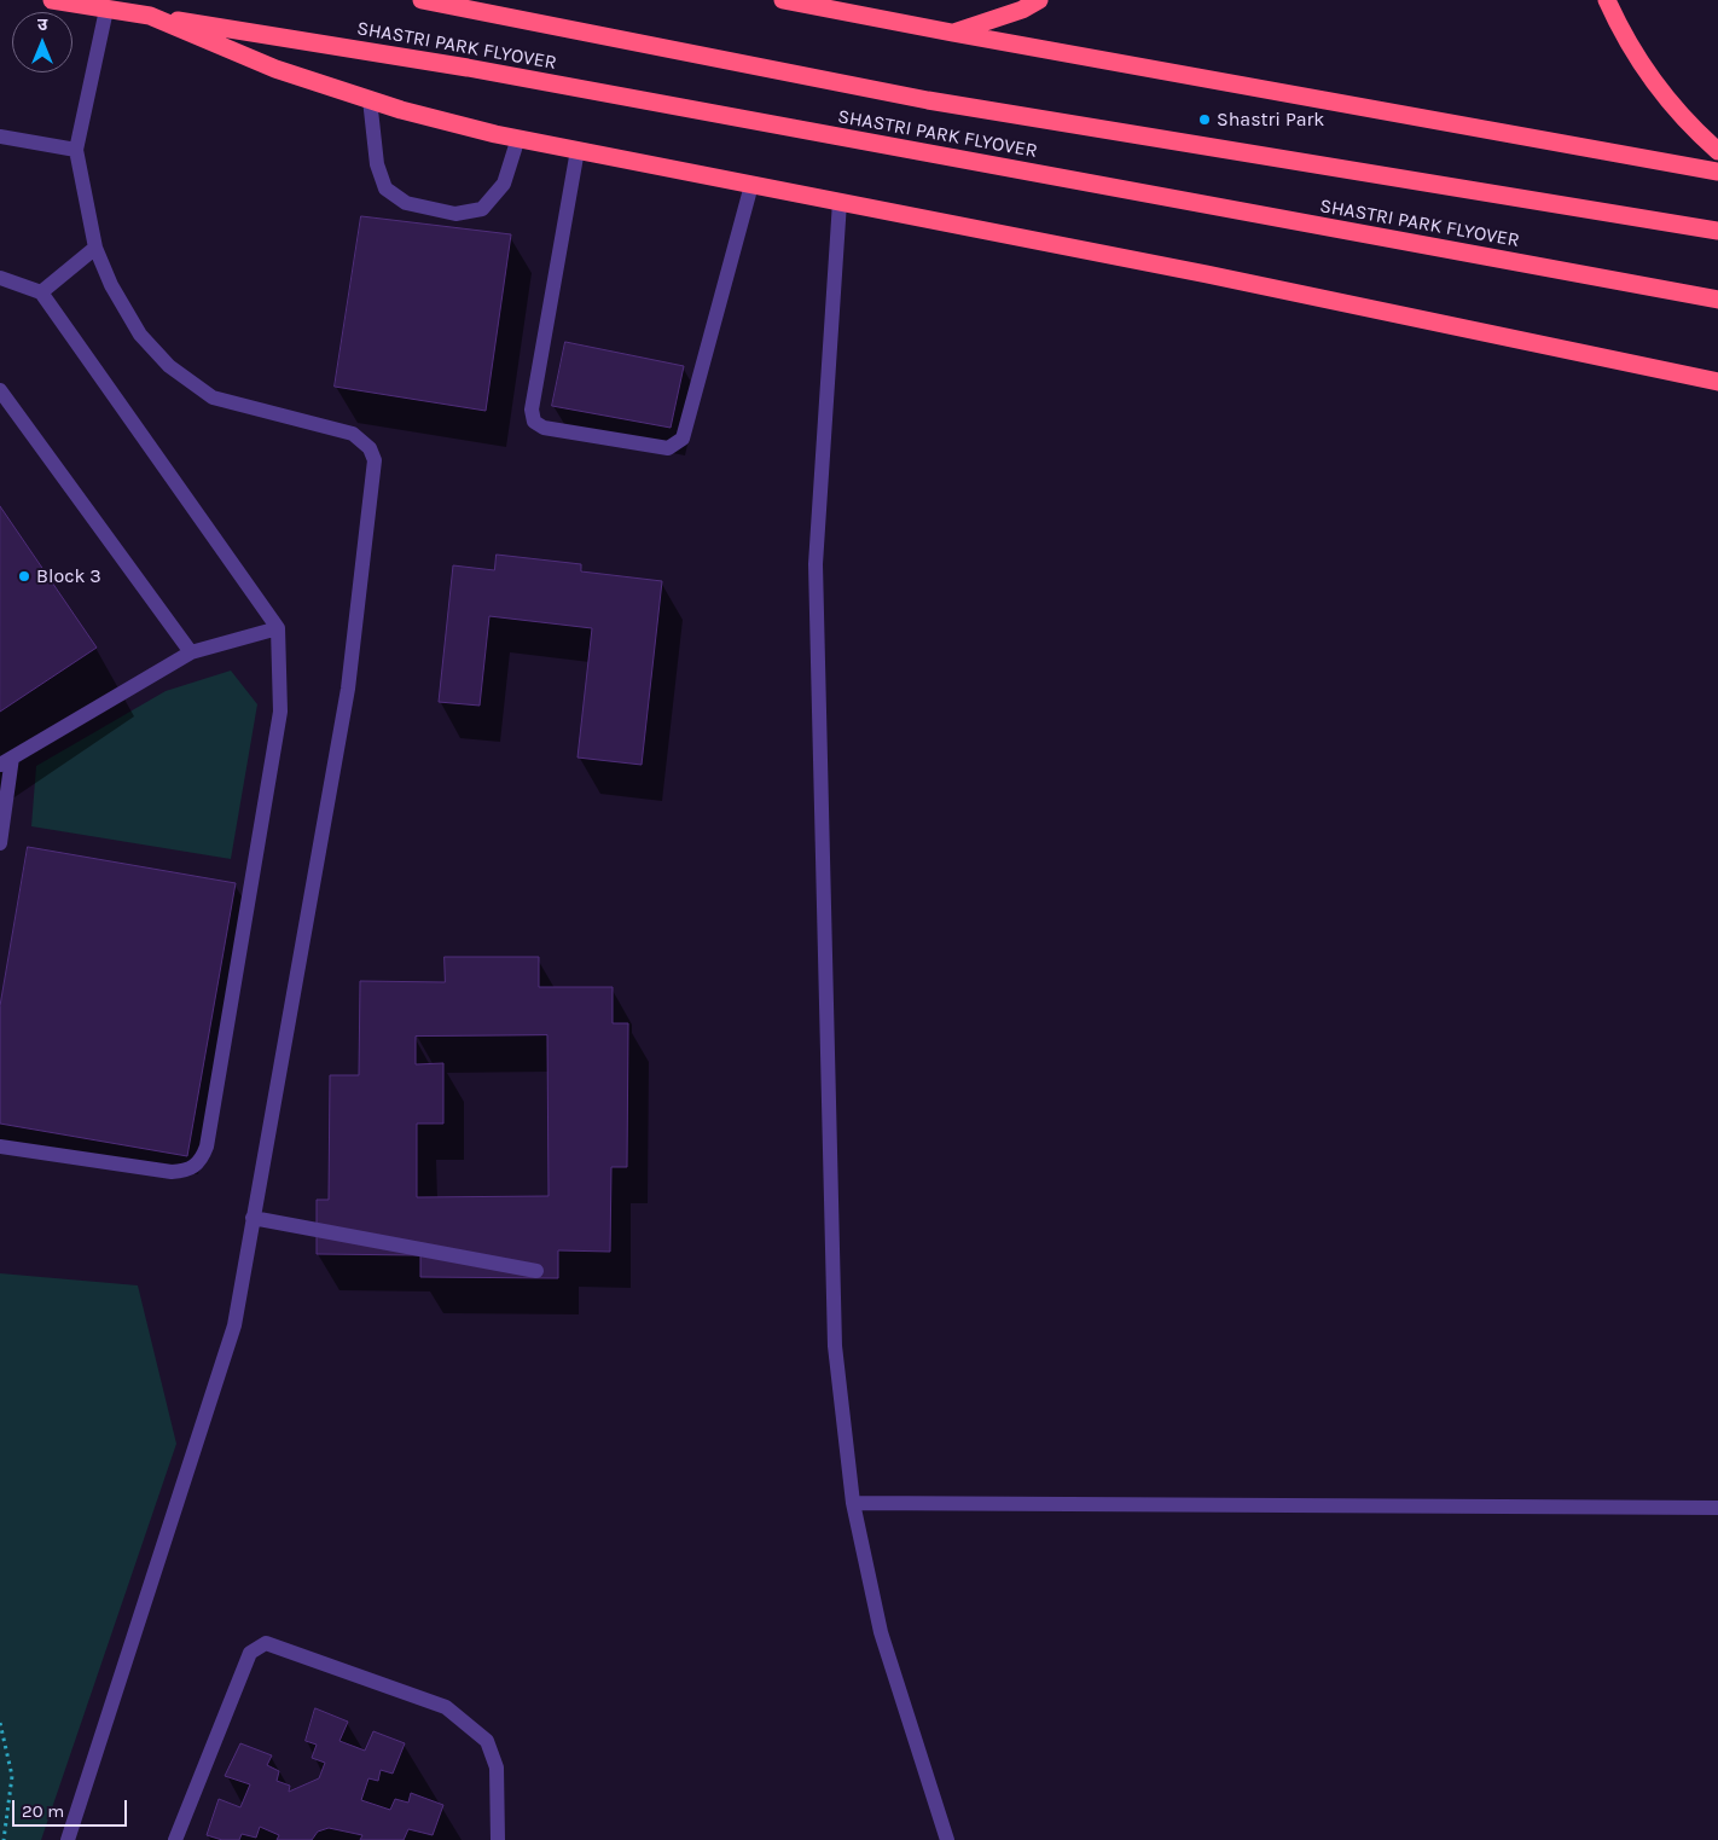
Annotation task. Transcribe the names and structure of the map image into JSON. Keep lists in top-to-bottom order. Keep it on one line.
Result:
{"streets":{"highway":["SHASTRI PARK FLYOVER"]},"places":["Shastri Park","Block 3"],"scale_bar":"20 m","north":"top"}
